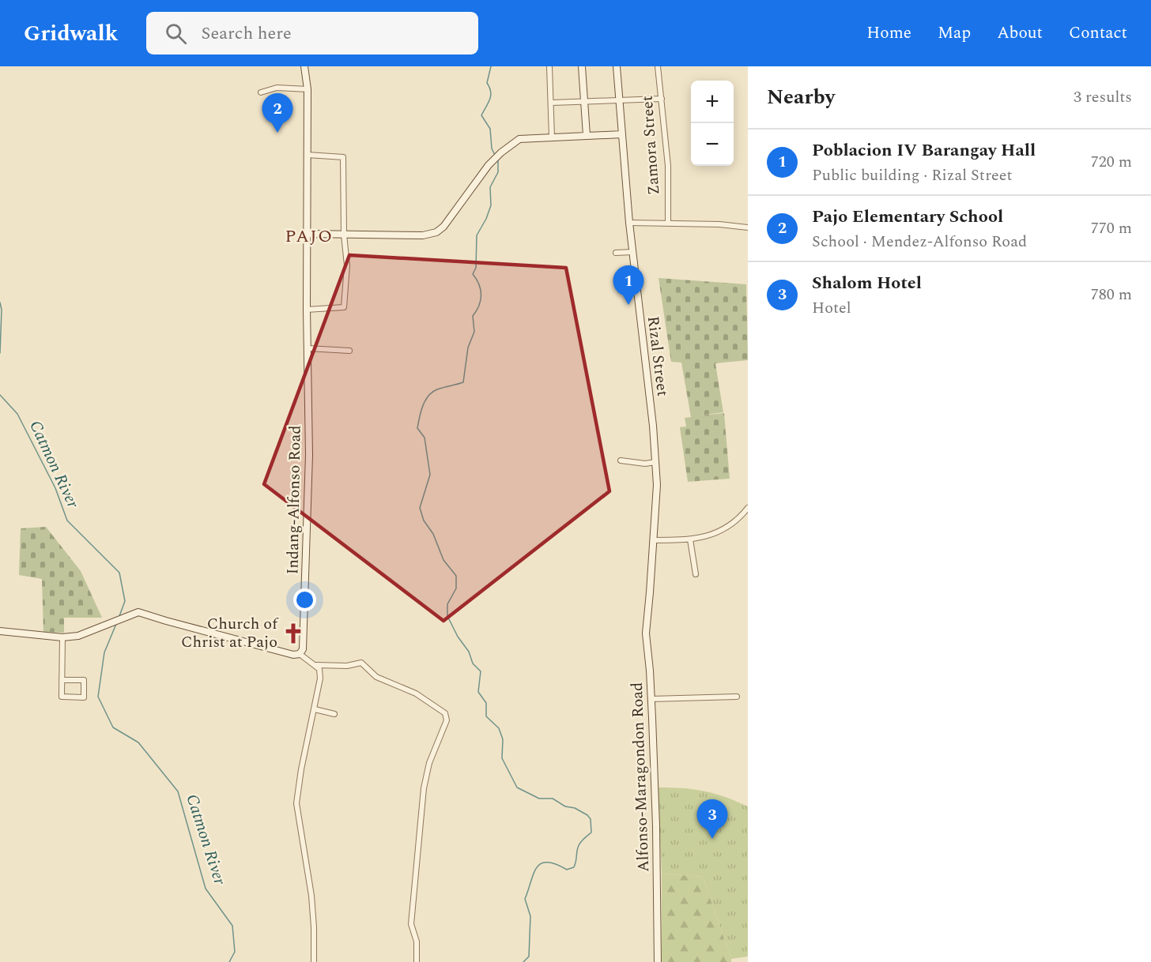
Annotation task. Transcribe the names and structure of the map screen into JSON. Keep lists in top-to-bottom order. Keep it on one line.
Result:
{"streets":{"main road":["Rizal Street","Indang-Alfonso Road","Alfonso-Maragondon Road"],"street":["Zamora Street"]},"crossings":[["Rizal Street","Alfonso-Maragondon Road"]],"districts":["PAJO"],"water":["Catmon River"],"places":{"church":["Church of Christ at Pajo"]},"page":{"header":"Gridwalk","search":"Search here","nav":["Home","Map","About","Contact"],"heading":["Nearby","3 results"],"map_buttons":["+","−"],"pins":["2","1","3"],"list":[{"mark":"1","name":"Poblacion IV Barangay Hall","note":"Public building · Rizal Street","value":"720 m"},{"mark":"2","name":"Pajo Elementary School","note":"School · Mendez-Alfonso Road","value":"770 m"},{"mark":"3","name":"Shalom Hotel","note":"Hotel","value":"780 m"}]}}
